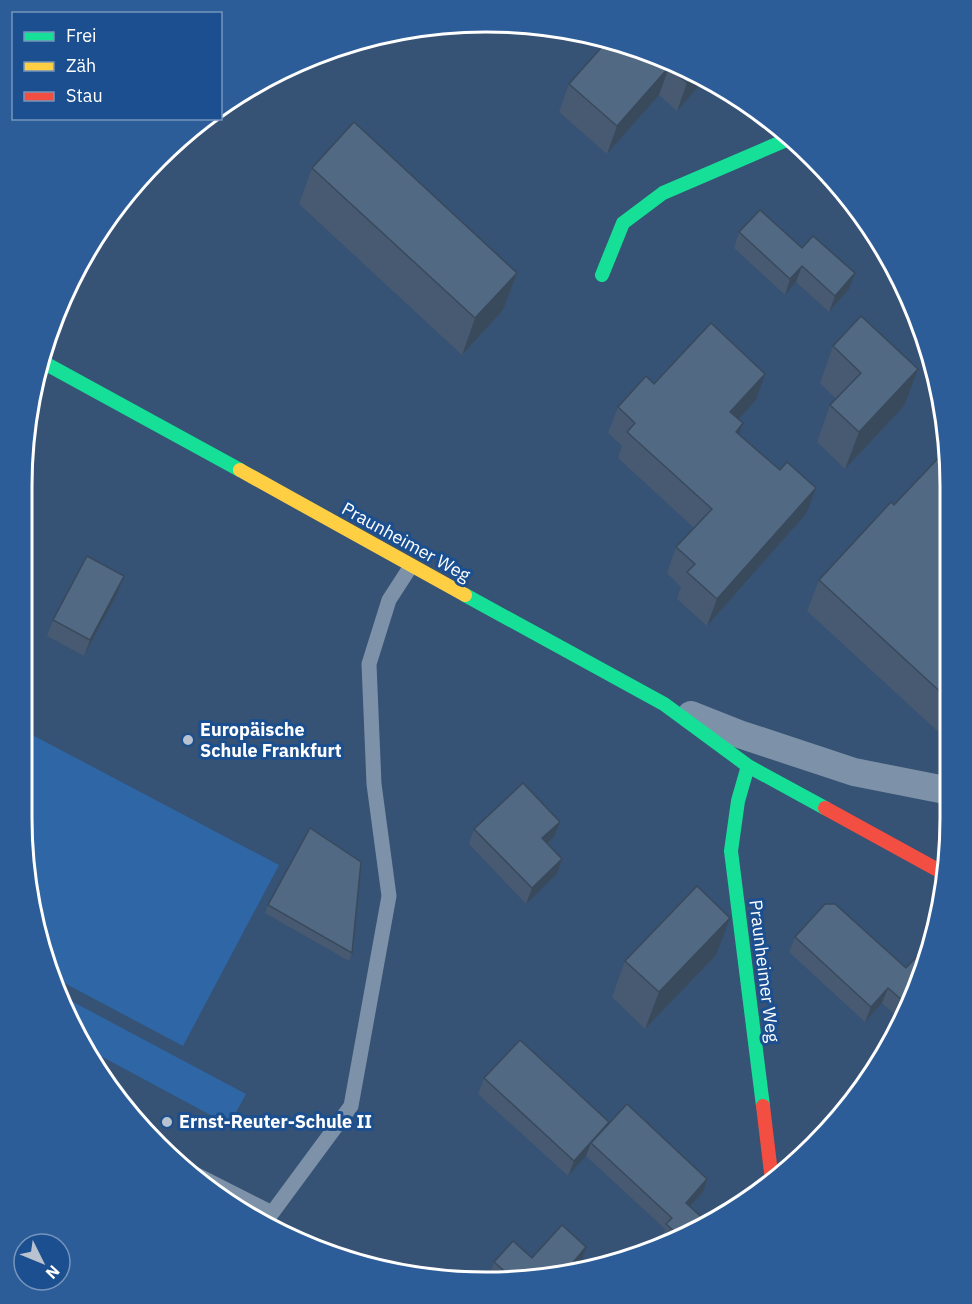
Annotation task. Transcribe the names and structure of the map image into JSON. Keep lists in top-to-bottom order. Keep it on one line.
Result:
{"streets":{"main road":["Praunheimer Weg"]},"places":["Europäische Schule Frankfurt","Ernst-Reuter-Schule II"],"legend":["Frei","Zäh","Stau"],"north":"bottom right"}
